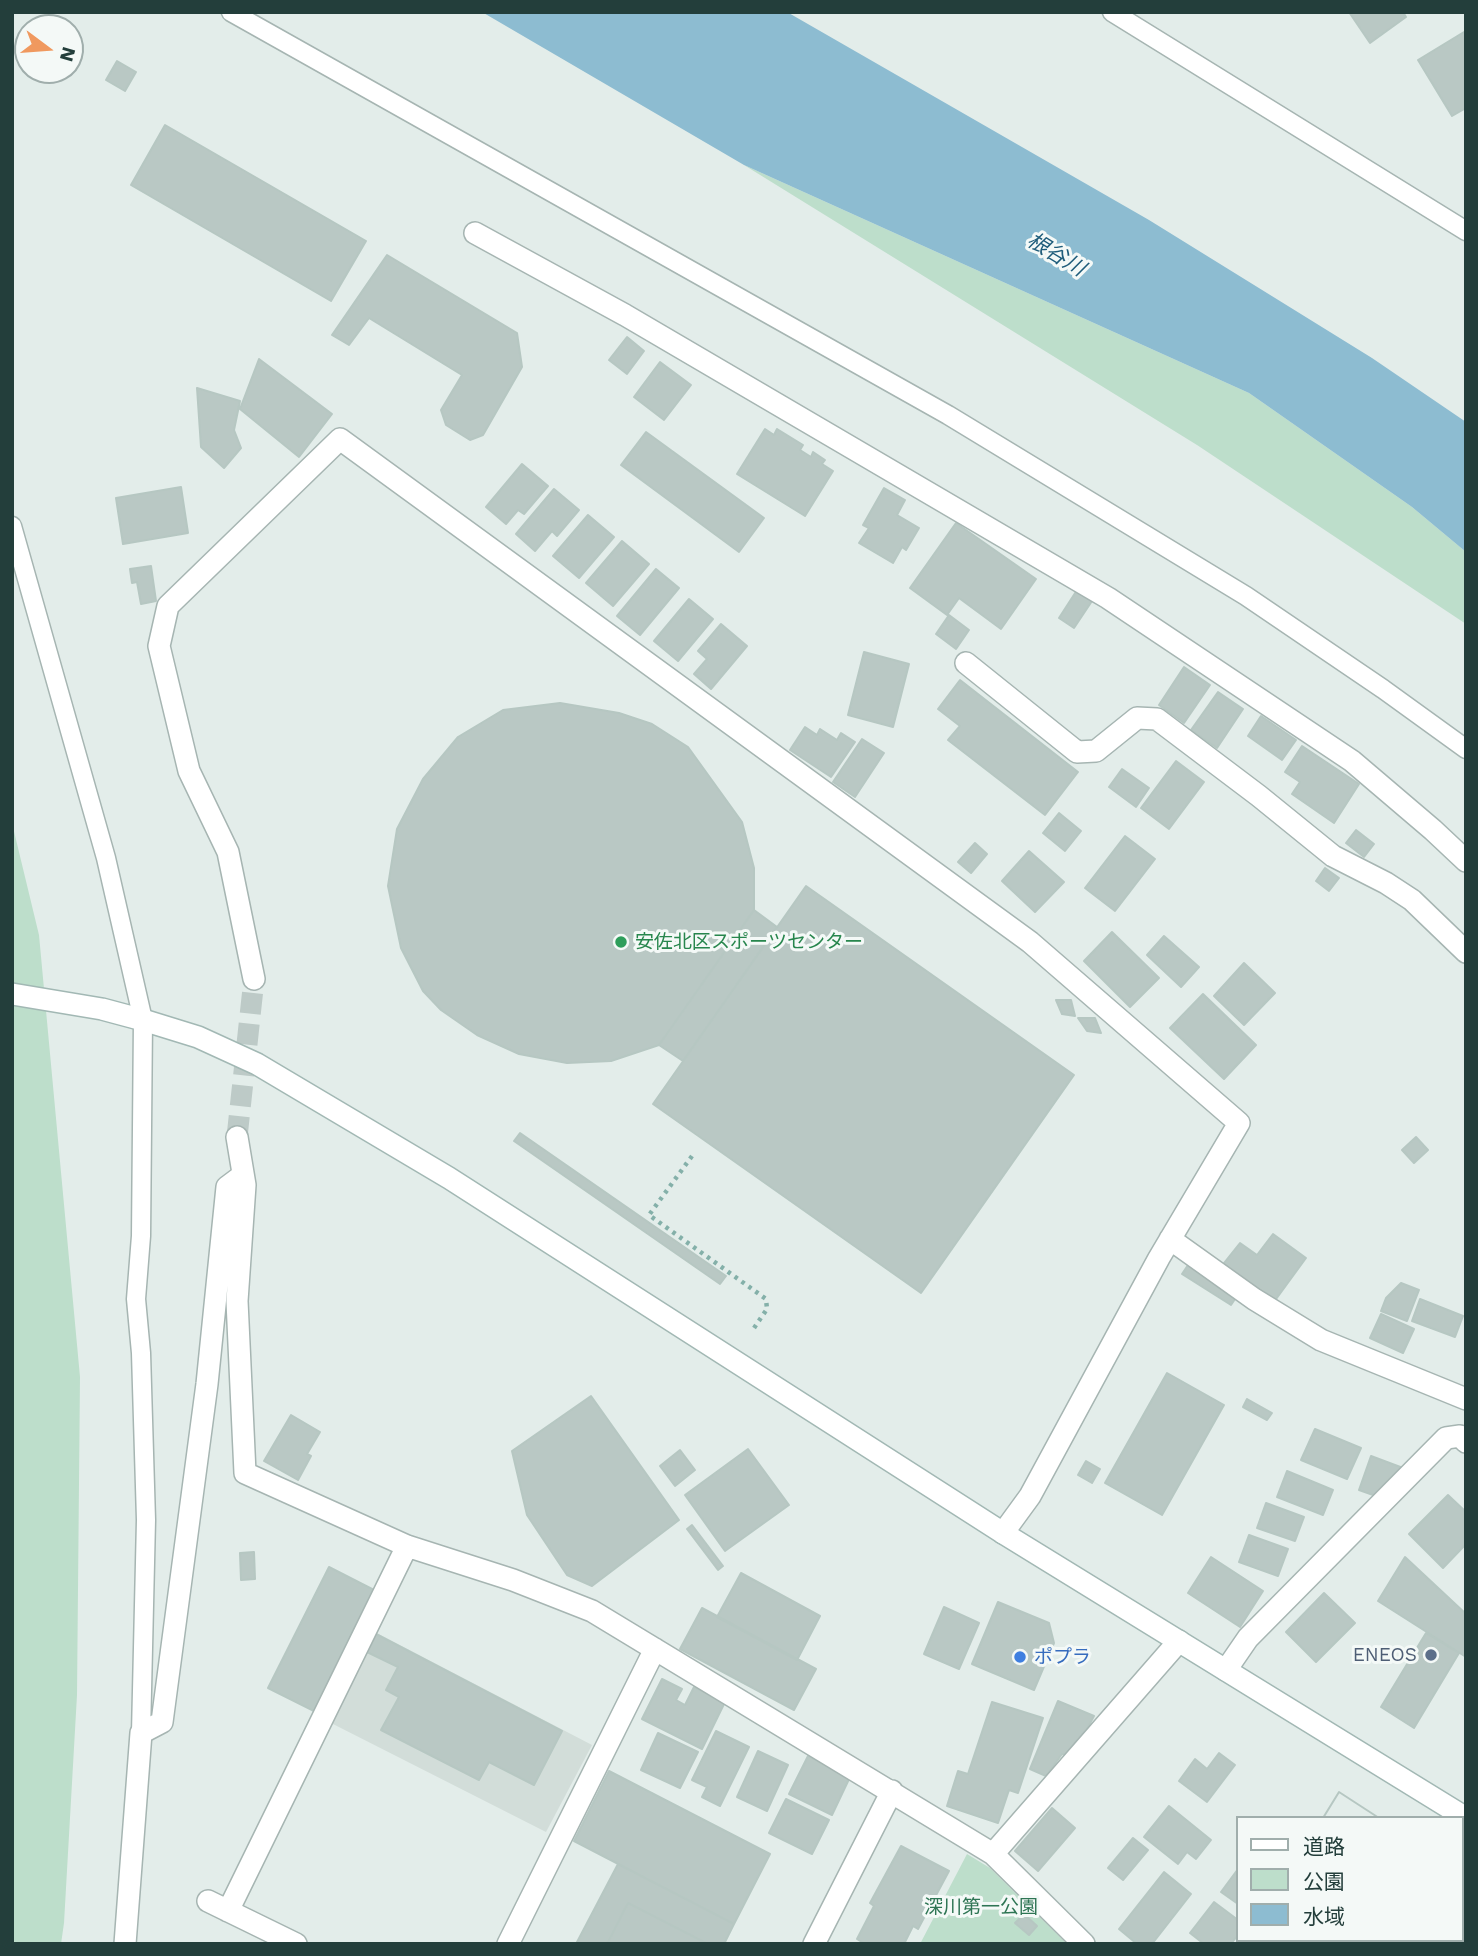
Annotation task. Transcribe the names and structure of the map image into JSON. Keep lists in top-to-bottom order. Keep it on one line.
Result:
{"water":["根谷川"],"parks":["深川第一公園"],"places":["安佐北区スポーツセンター","ENEOS","ポプラ"],"legend":["道路","公園","水域"],"north":"right"}
